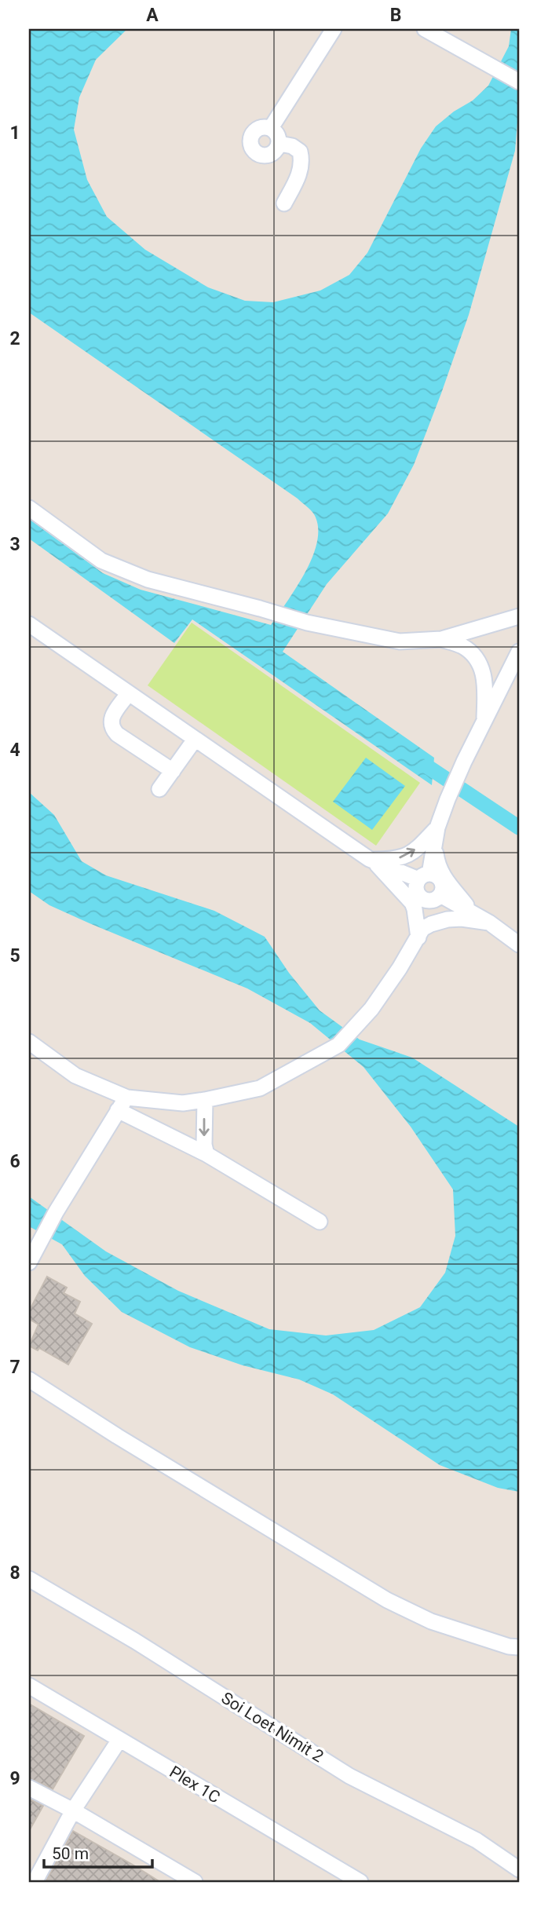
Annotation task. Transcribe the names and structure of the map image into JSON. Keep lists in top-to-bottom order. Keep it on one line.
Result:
{"streets":{"street":["Soi Loet Nimit 2","Plex 1C"]},"scale_bar":"50 m","grid":{"columns":["A","B"],"rows":["1","2","3","4","5","6","7","8","9"]}}
